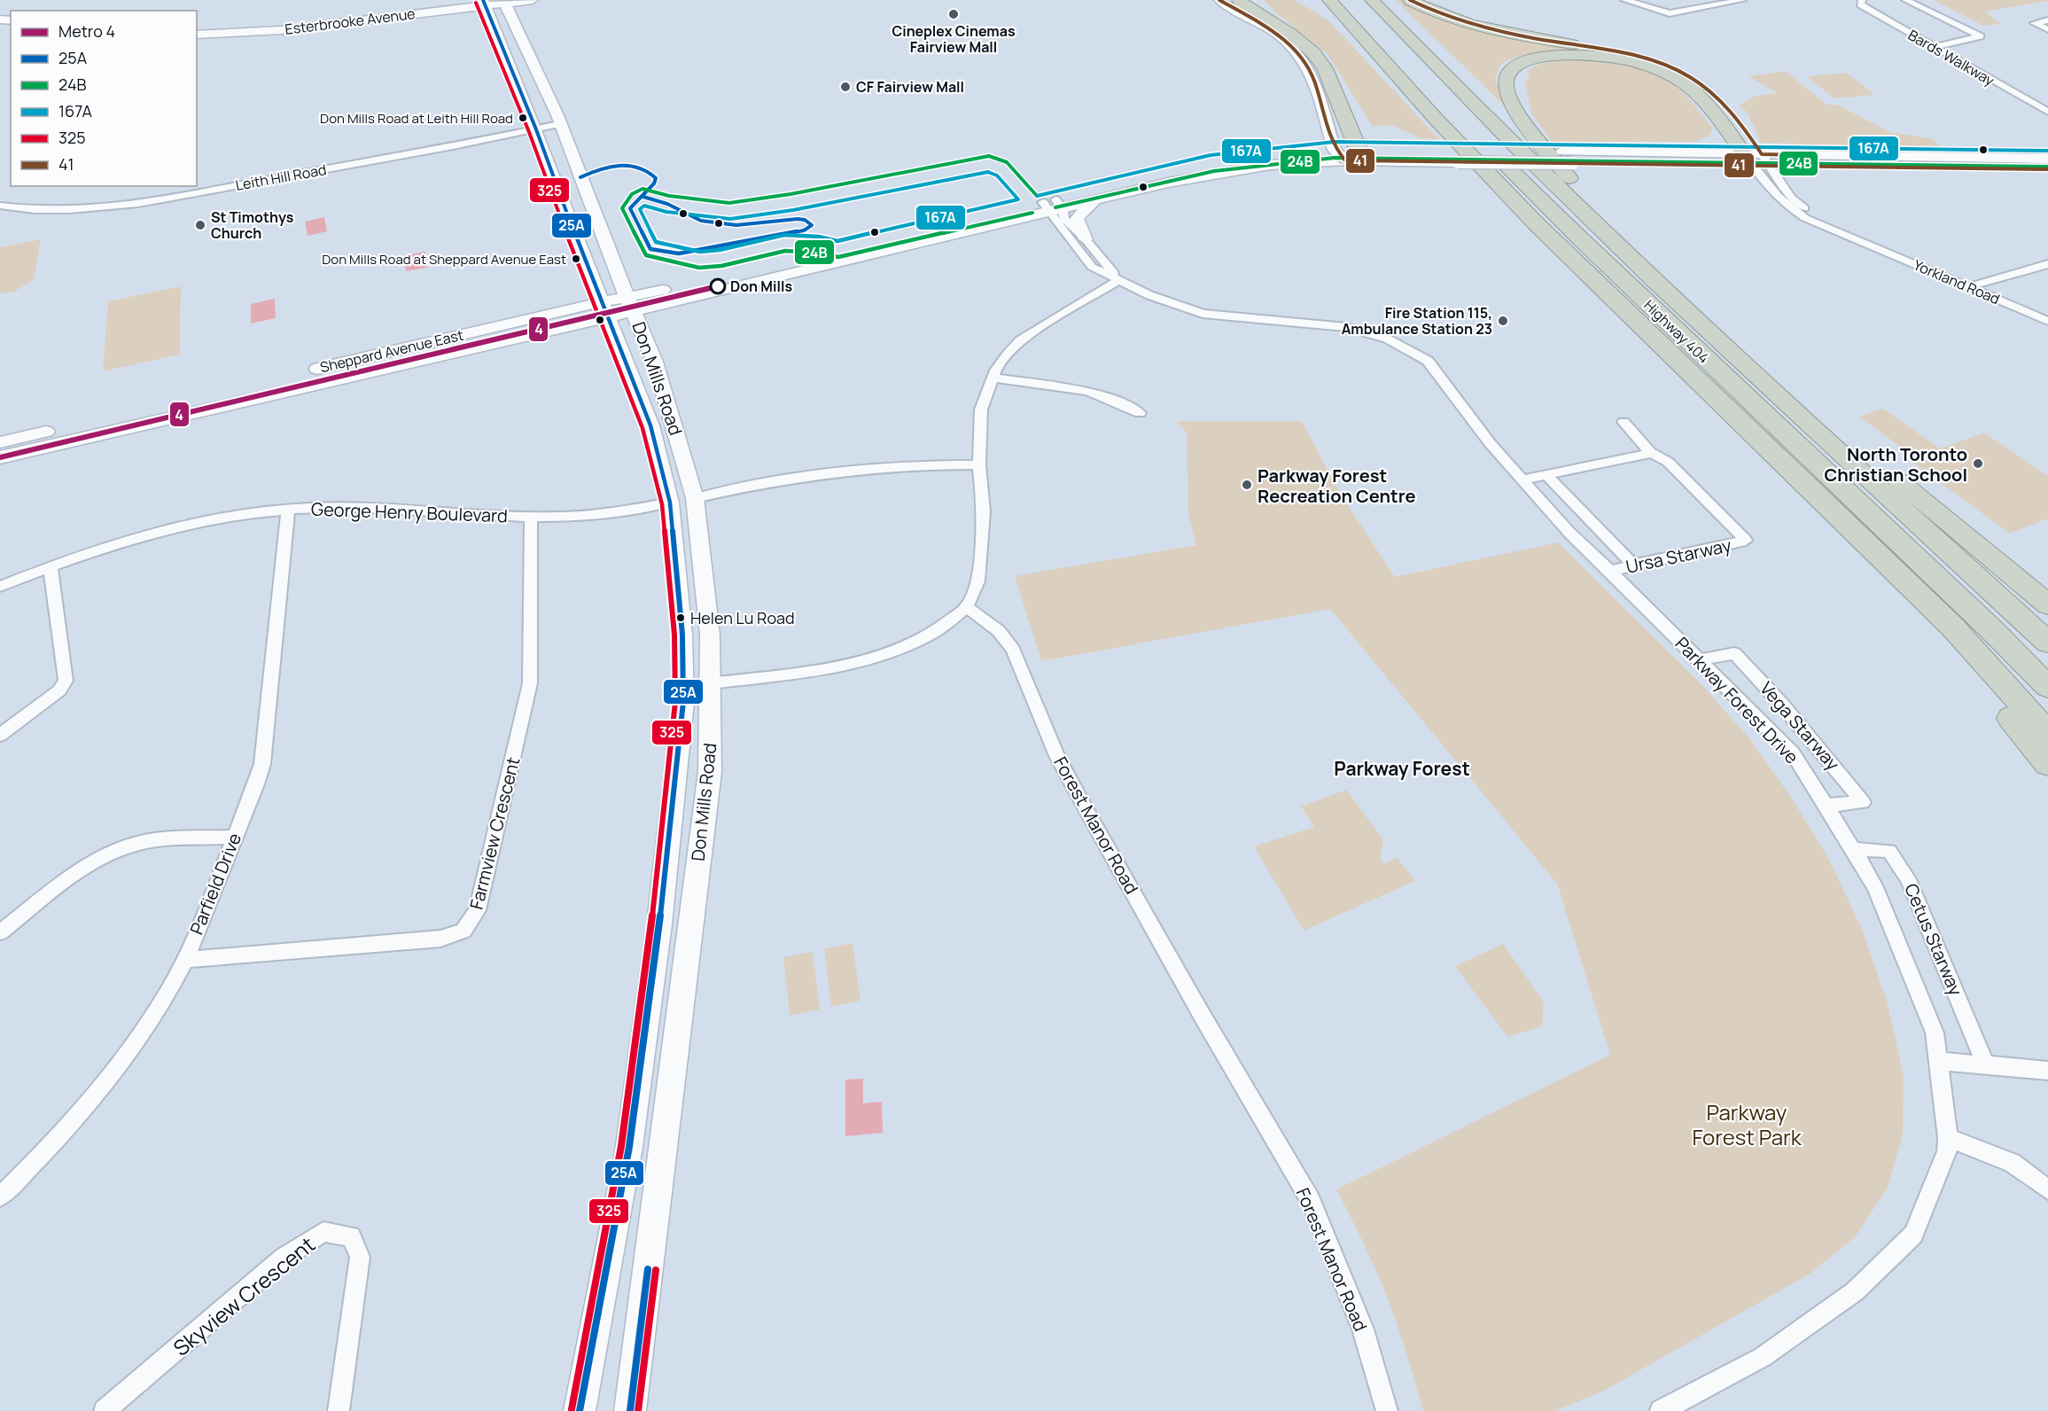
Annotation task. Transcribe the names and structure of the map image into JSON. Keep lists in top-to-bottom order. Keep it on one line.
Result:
{"streets":{"highway":["Highway 404"],"main road":["Esterbrooke Avenue","Sheppard Avenue East","Don Mills Road"],"street":["Bards Walkway","Leith Hill Road","Yorkland Road","George Henry Boulevard","Ursa Starway","Parkway Forest Drive","Vega Starway","Forest Manor Road","Farmview Crescent","Parfield Drive","Cetus Starway","Skyview Crescent"]},"crossings":[["Esterbrooke Avenue","Don Mills Road"],["Leith Hill Road","Don Mills Road"],["Sheppard Avenue East","Don Mills Road"],["Sheppard Avenue East","Parkway Forest Drive"],["Don Mills Road","George Henry Boulevard"],["George Henry Boulevard","Farmview Crescent"],["George Henry Boulevard","Parfield Drive"],["Ursa Starway","Parkway Forest Drive"],["Parkway Forest Drive","Vega Starway"],["Parkway Forest Drive","Cetus Starway"],["Farmview Crescent","Parfield Drive"]],"districts":["Parkway Forest"],"parks":["Parkway Forest Park"],"places":["Cineplex Cinemas Fairview Mall","CF Fairview Mall","Don Mills Road at Leith Hill Road","St Timothys Church","Don Mills Road at Sheppard Avenue East","Don Mills","Fire Station 115, Ambulance Station 23","North Toronto Christian School","Parkway Forest Recreation Centre","Helen Lu Road"],"lines":["transit line 25A","transit line 41","transit line 325","transit line 167A","transit line 24B","metro line 4"],"legend":["Metro 4","25A","24B","167A","325","41"]}
